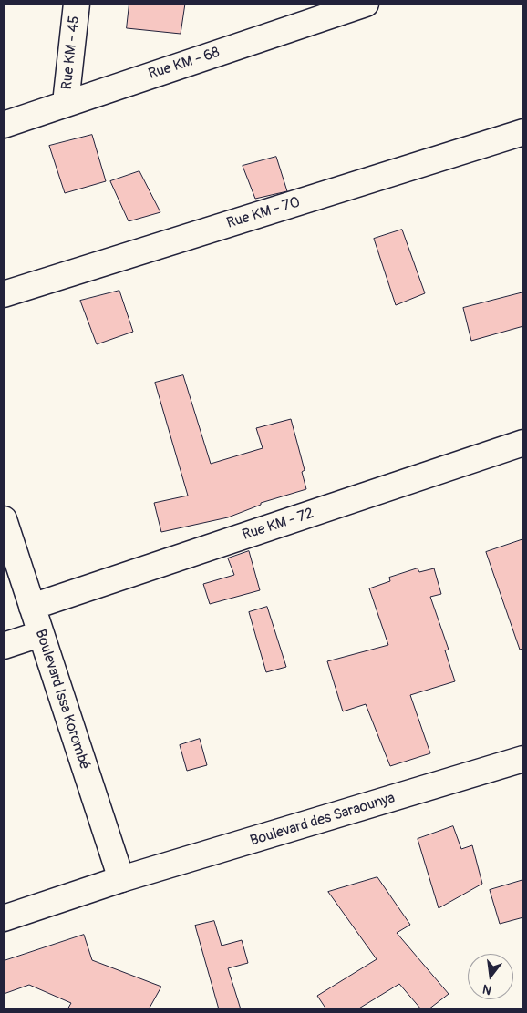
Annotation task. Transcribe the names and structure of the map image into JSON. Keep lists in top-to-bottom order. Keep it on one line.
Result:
{"streets":{"street":["Rue KM - 45","Rue KM - 68","Rue KM - 70","Rue KM - 72","Boulevard Issa Korombé","Boulevard des Saraounya"]},"crossings":[["Rue KM - 45","Rue KM - 68"],["Rue KM - 72","Boulevard Issa Korombé"],["Boulevard Issa Korombé","Boulevard des Saraounya"]],"north":"bottom"}
